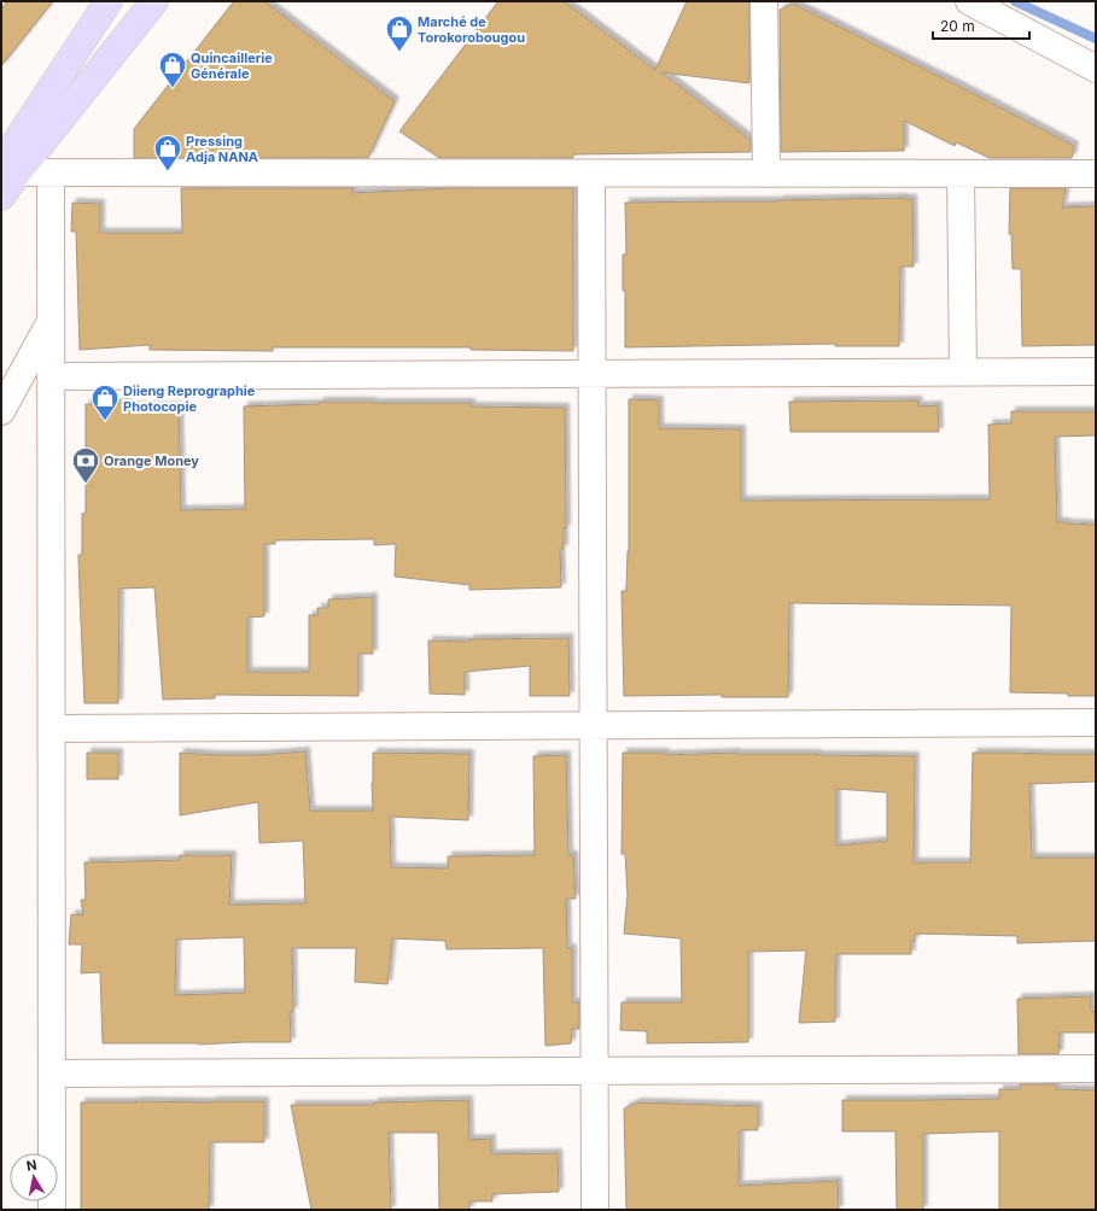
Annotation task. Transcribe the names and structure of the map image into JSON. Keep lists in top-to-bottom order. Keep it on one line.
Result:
{"places":{"shop":["Marché de Torokorobougou","Quincaillerie Générale","Pressing Adja NANA","Diieng Reprographie Photocopie"],"bank":["Orange Money"]},"scale_bar":"20 m","north":"top"}
